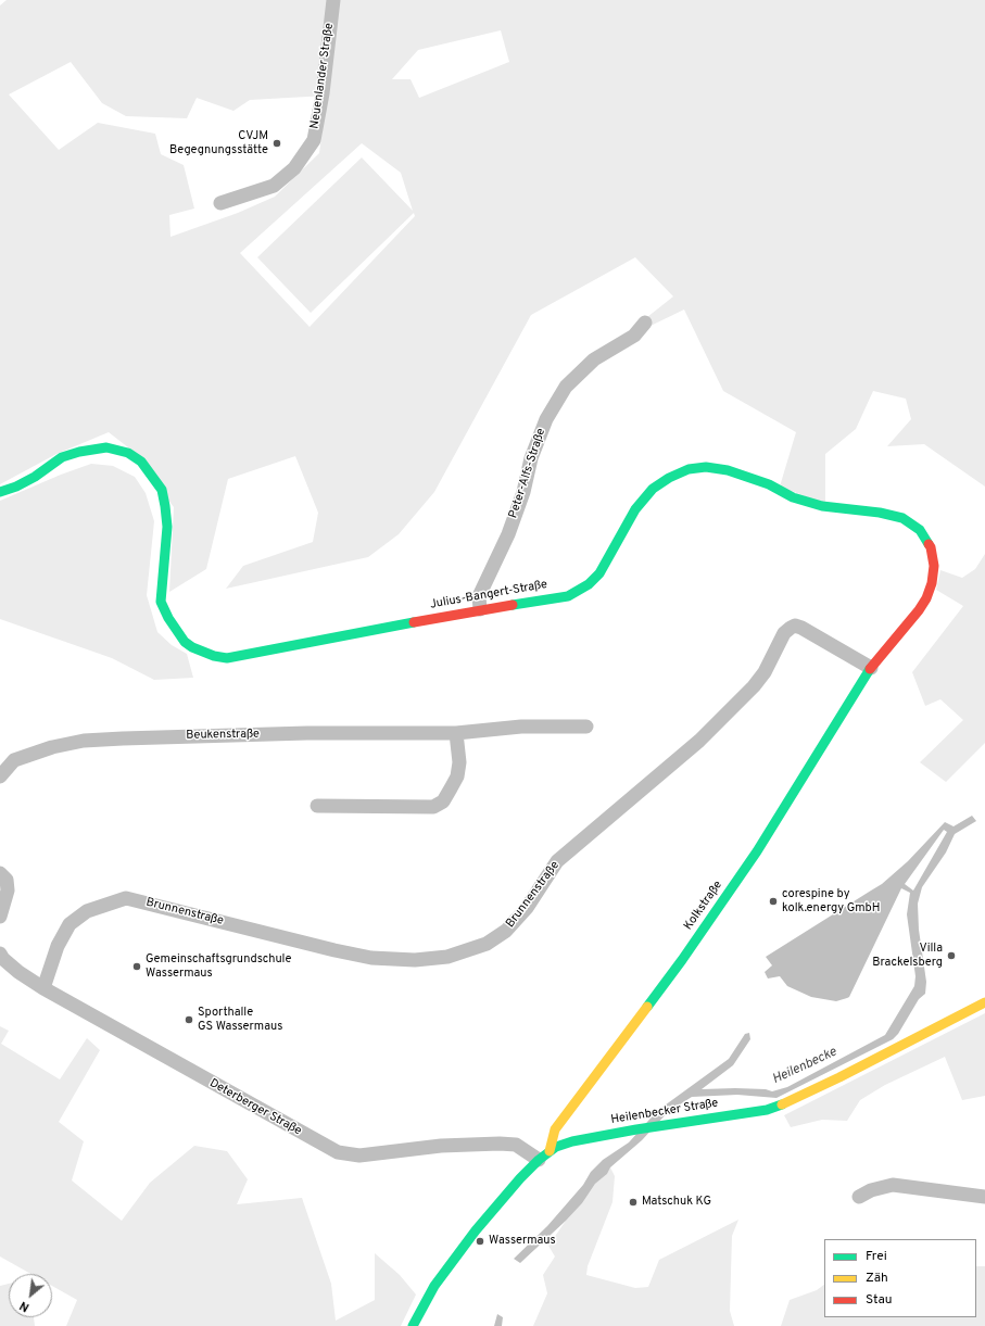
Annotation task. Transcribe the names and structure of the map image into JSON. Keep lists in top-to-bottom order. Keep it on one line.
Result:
{"streets":{"street":["Neuenlander Straße","Peter-Alfs-Straße","Julius-Bangert-Straße","Beukenstraße","Brunnenstraße","Kolkstraße","Deterberger Straße","Heilenbecker Straße"]},"crossings":[["Peter-Alfs-Straße","Julius-Bangert-Straße"],["Julius-Bangert-Straße","Brunnenstraße"],["Julius-Bangert-Straße","Kolkstraße"],["Brunnenstraße","Kolkstraße"],["Brunnenstraße","Deterberger Straße"],["Kolkstraße","Deterberger Straße"],["Kolkstraße","Heilenbecker Straße"],["Deterberger Straße","Heilenbecker Straße"]],"water":["Heilenbecke"],"places":["CVJM Begegnungsstätte","corespine by kolk.energy GmbH","Villa Brackelsberg","Gemeinschaftsgrundschule Wassermaus","Sporthalle GS Wassermaus","Matschuk KG","Wassermaus"],"legend":["Frei","Zäh","Stau"],"north":"bottom left"}
